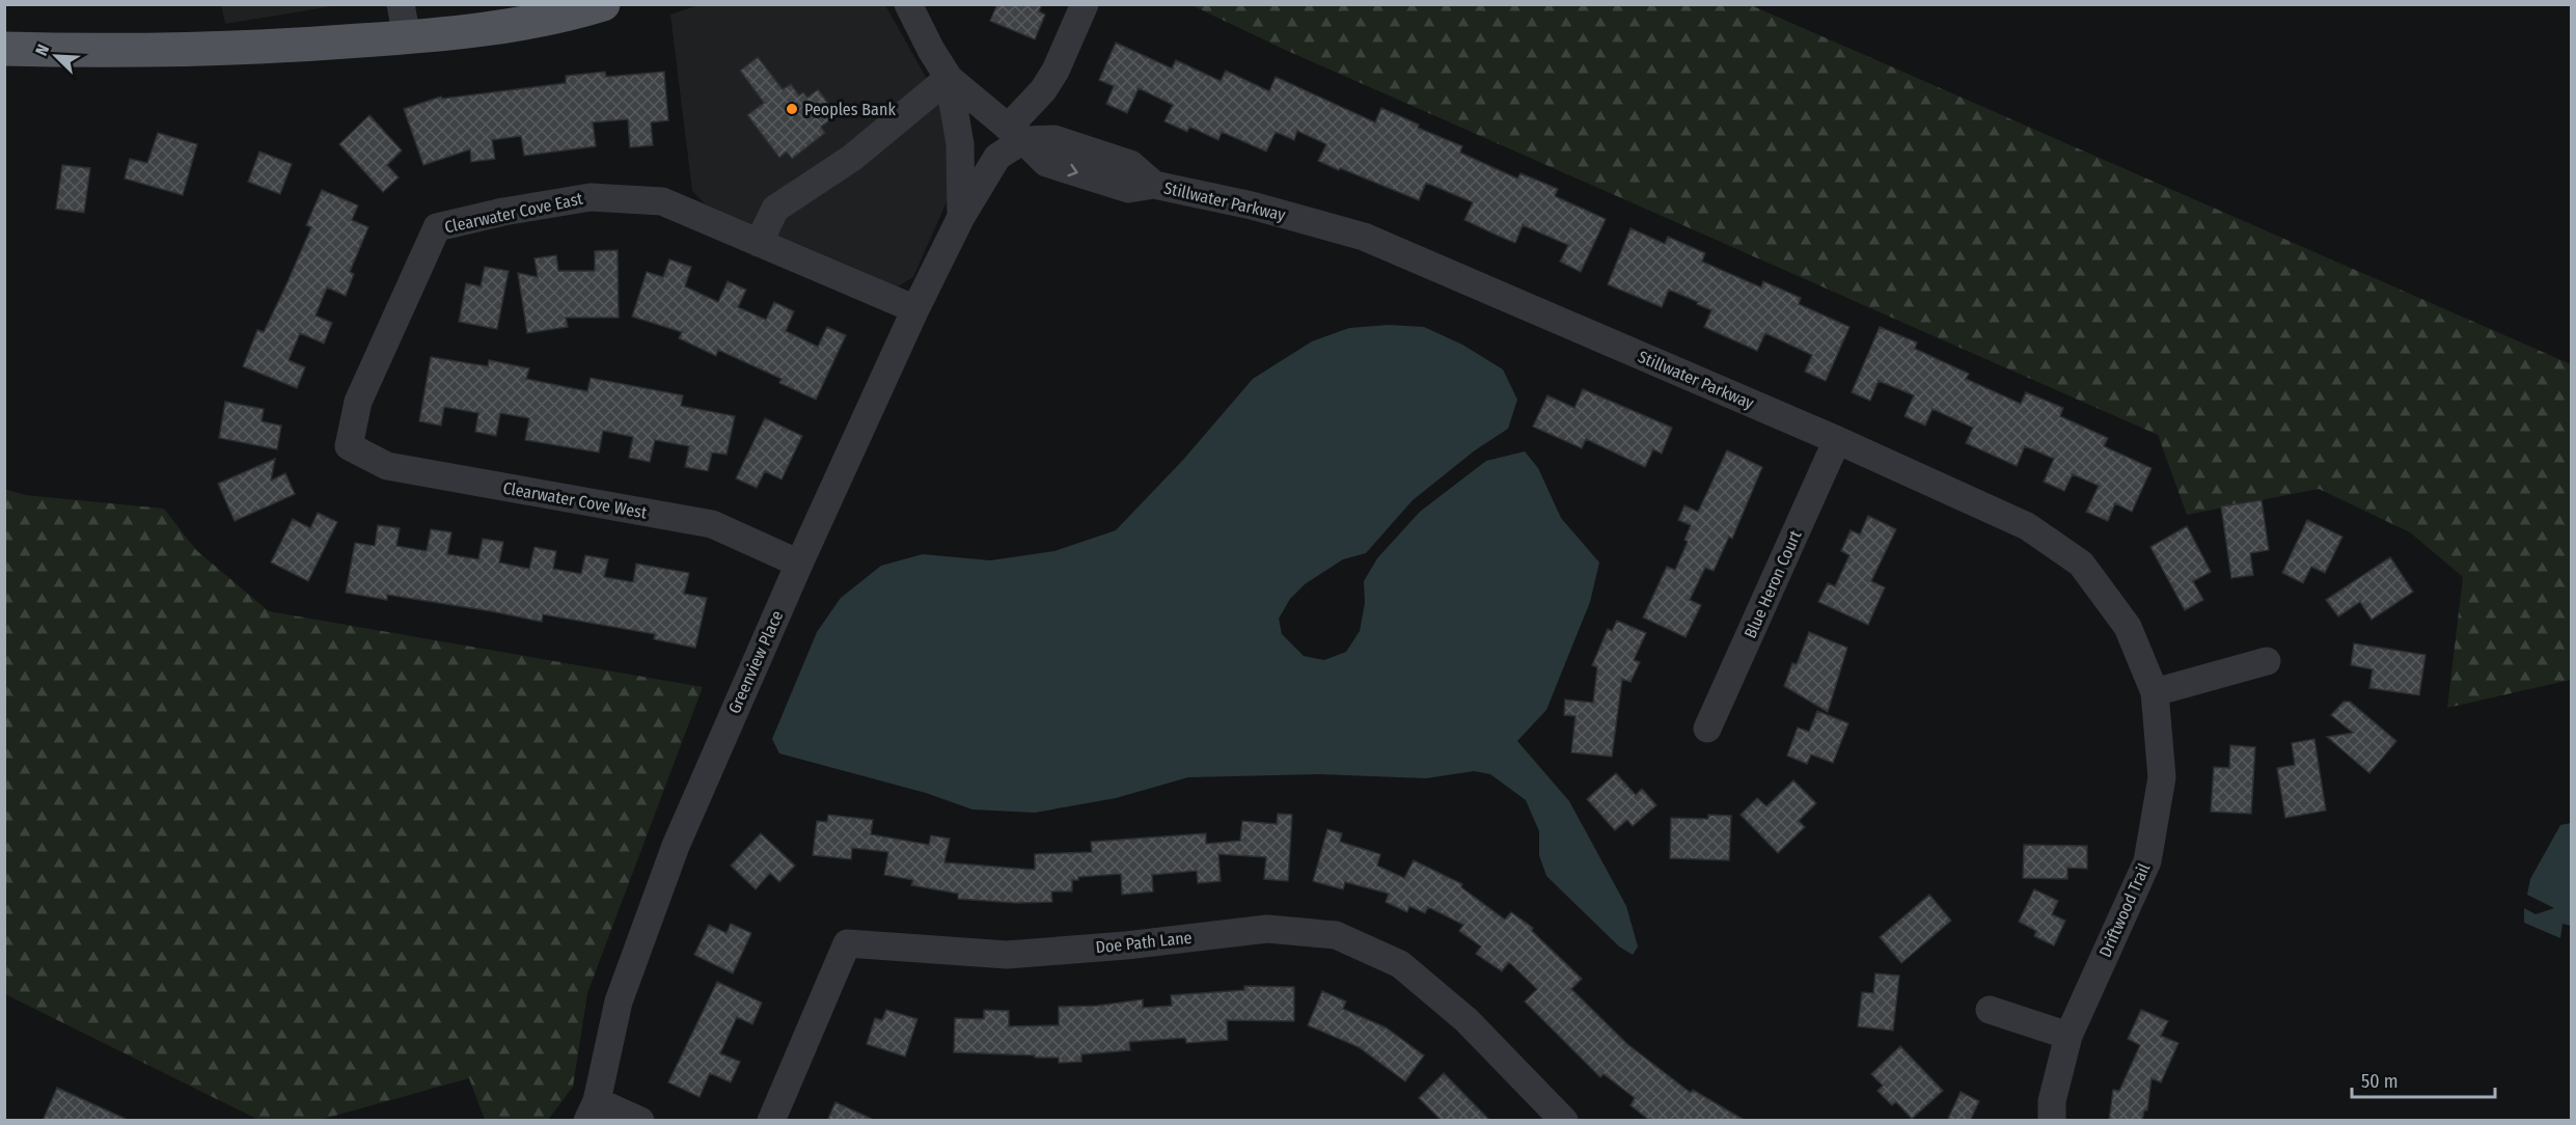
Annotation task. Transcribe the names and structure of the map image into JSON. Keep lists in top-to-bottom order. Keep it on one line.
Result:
{"streets":{"street":["Stillwater Parkway","Clearwater Cove East","Clearwater Cove West","Blue Heron Court","Greenview Place","Driftwood Trail","Doe Path Lane"]},"crossings":[["Stillwater Parkway","Blue Heron Court"],["Stillwater Parkway","Greenview Place"],["Stillwater Parkway","Driftwood Trail"],["Clearwater Cove East","Clearwater Cove West"],["Clearwater Cove East","Greenview Place"],["Clearwater Cove West","Greenview Place"]],"places":["Peoples Bank"],"scale_bar":"50 m","north":"top left"}
